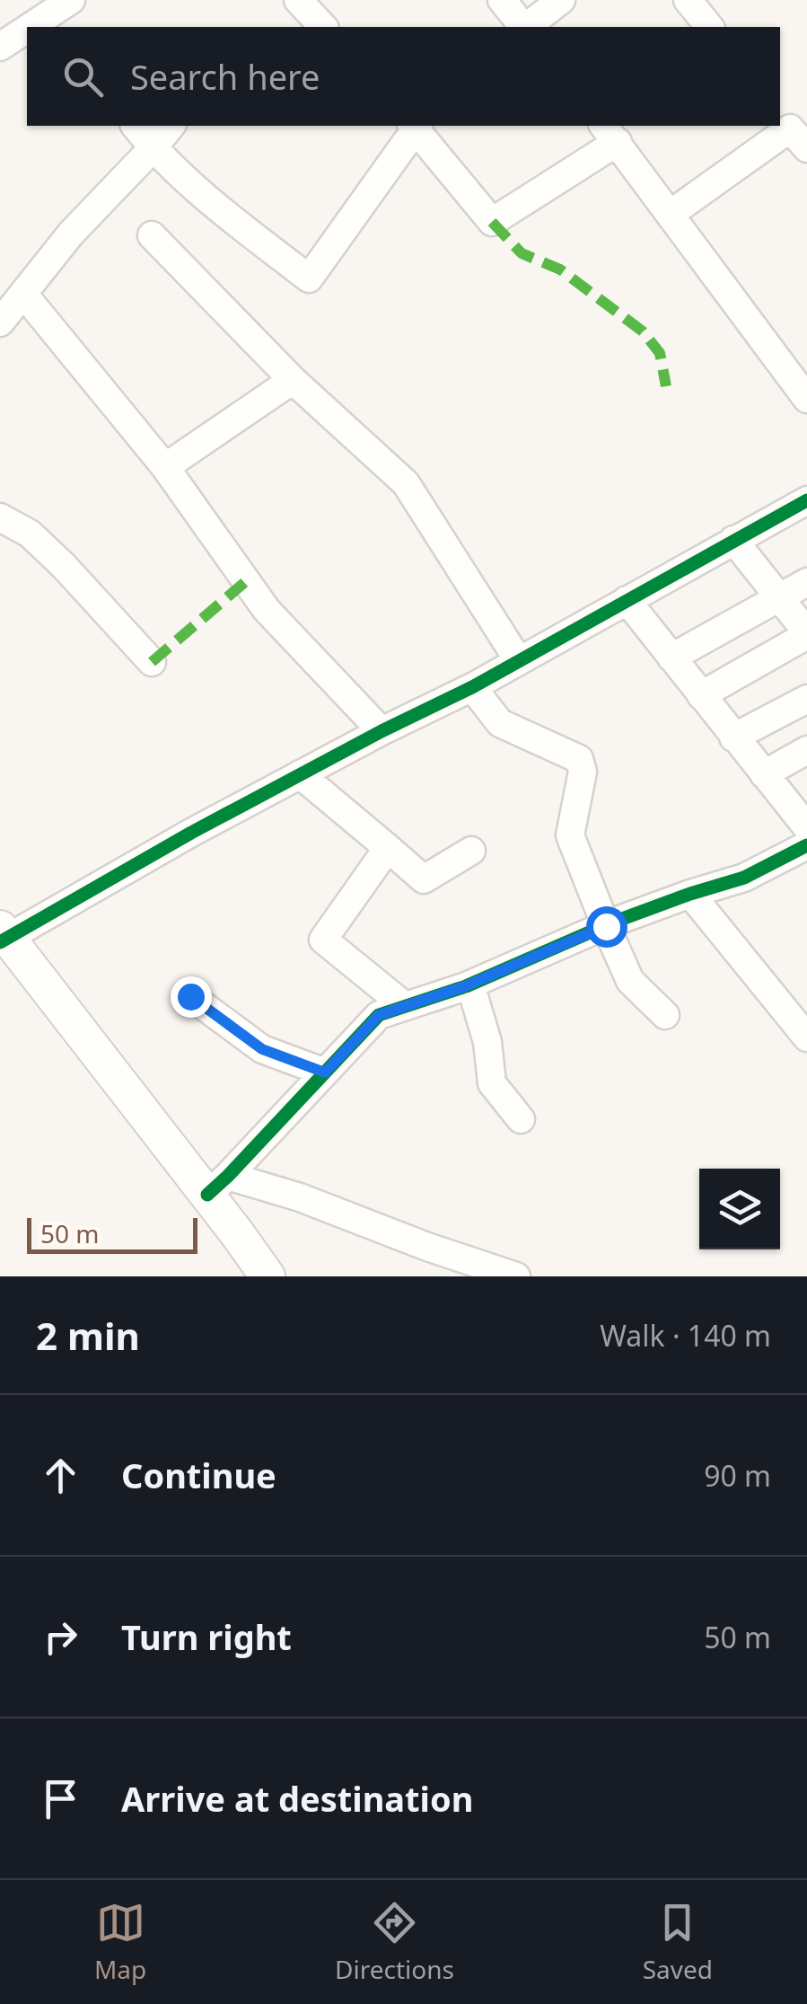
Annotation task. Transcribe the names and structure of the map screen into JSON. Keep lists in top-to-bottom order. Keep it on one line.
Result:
{"scale_bar":"50 m","page":{"search":"Search here","scale":"50 m","heading":["2 min","Walk · 140 m"],"list":[["Continue","90 m"],["Turn right","50 m"],"Arrive at destination"],"nav":["Map","Directions","Saved"]}}
